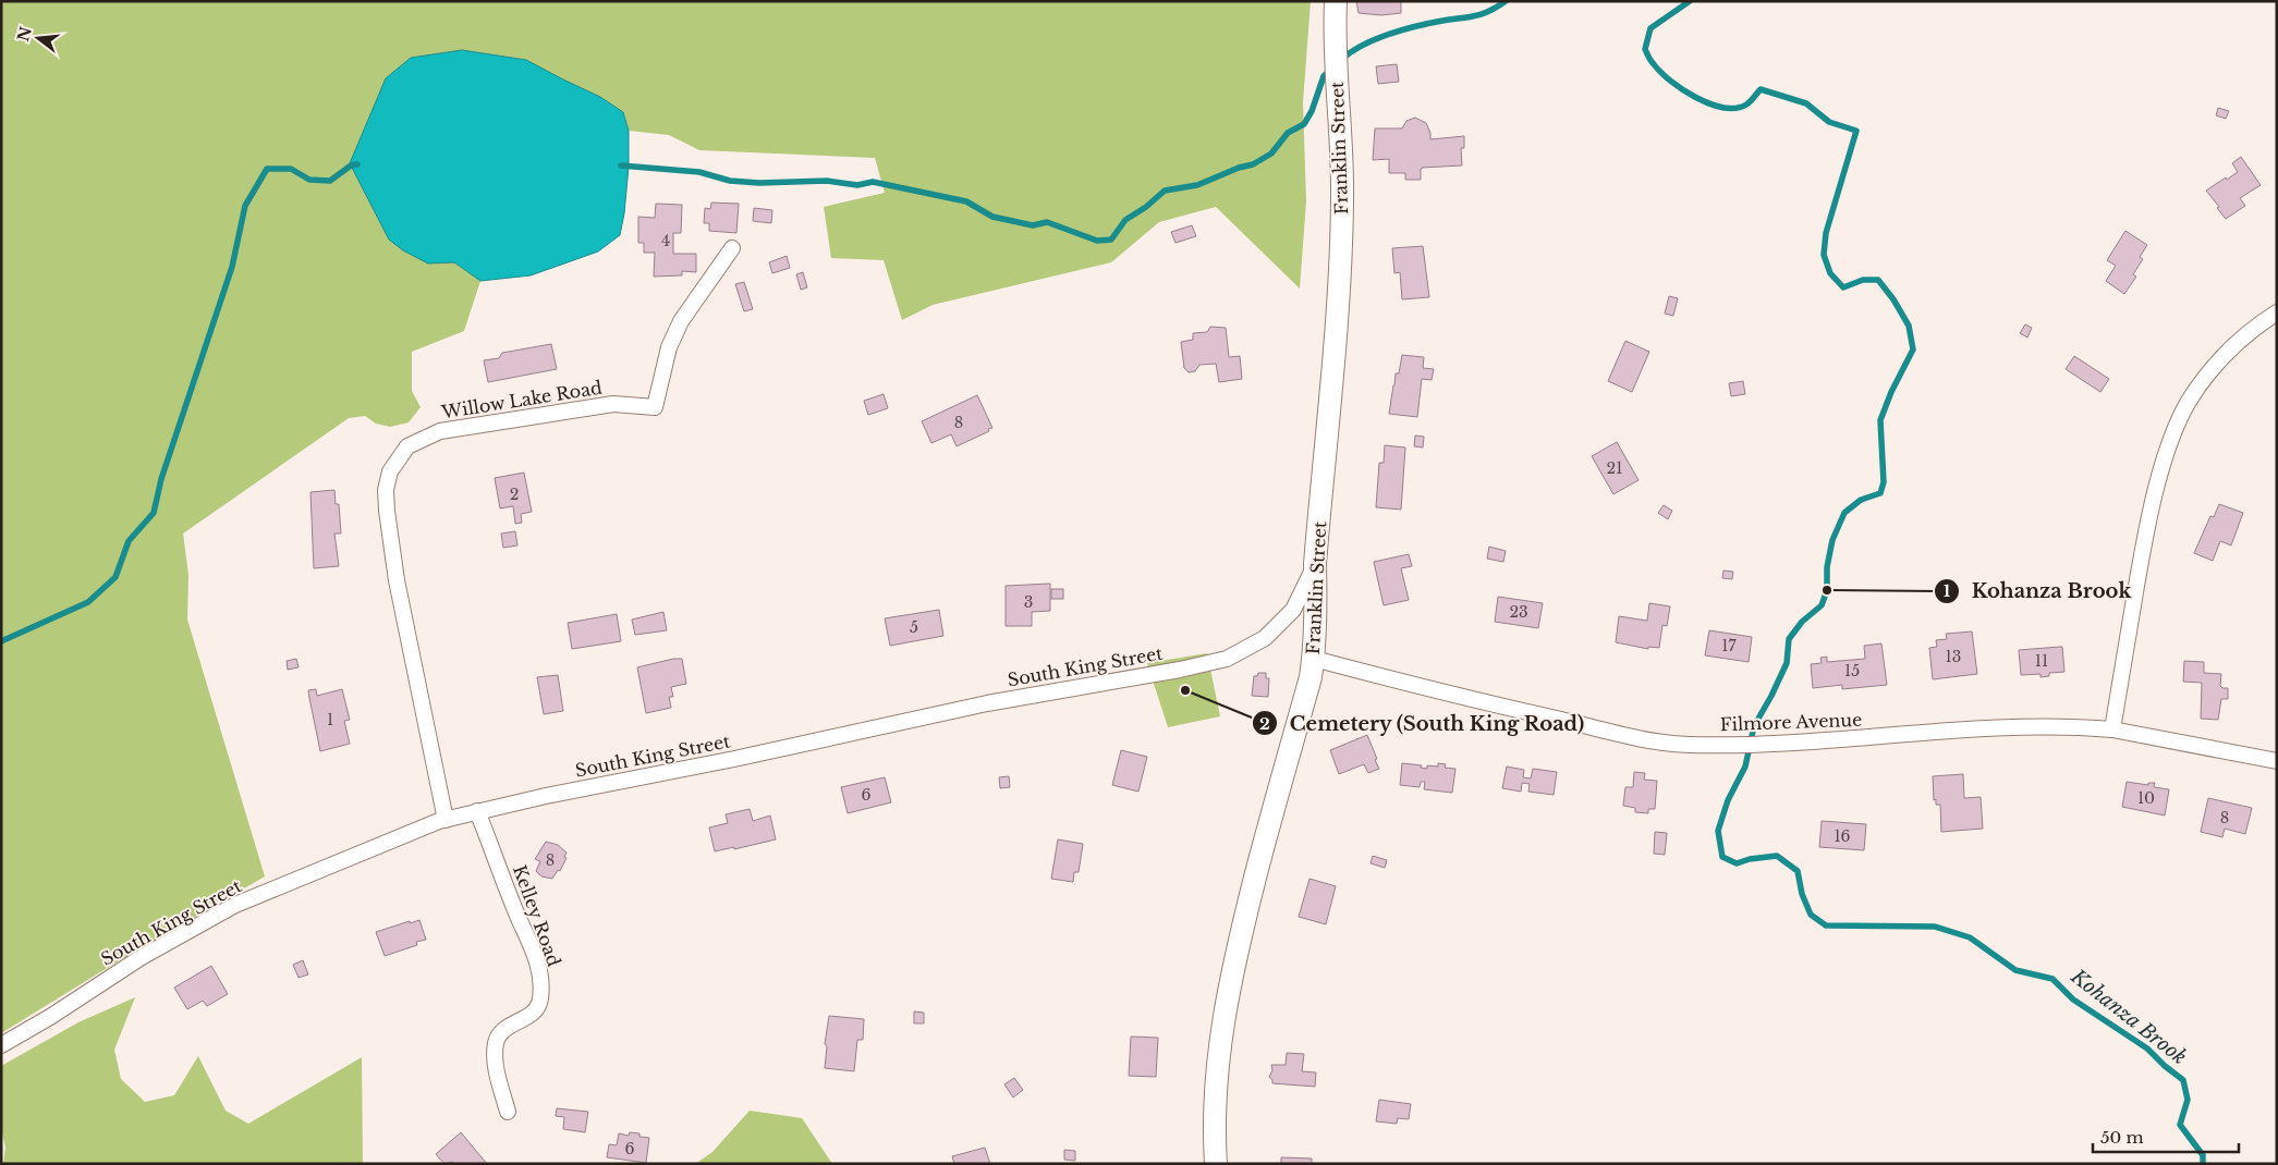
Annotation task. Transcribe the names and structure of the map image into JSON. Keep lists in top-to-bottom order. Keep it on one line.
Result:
{"streets":{"main road":["Franklin Street"],"street":["Willow Lake Road","South King Street","Filmore Avenue","Kelley Road"]},"crossings":[["Franklin Street","South King Street"],["Franklin Street","Filmore Avenue"],["Willow Lake Road","South King Street"],["South King Street","Kelley Road"]],"water":["Kohanza Brook"],"places":["Kohanza Brook","Cemetery (South King Road)"],"house_numbers":["4","8","21","2","3","23","5","17","13","11","15","1","6","10","8","16","8","6"],"scale_bar":"50 m","north":"left"}
